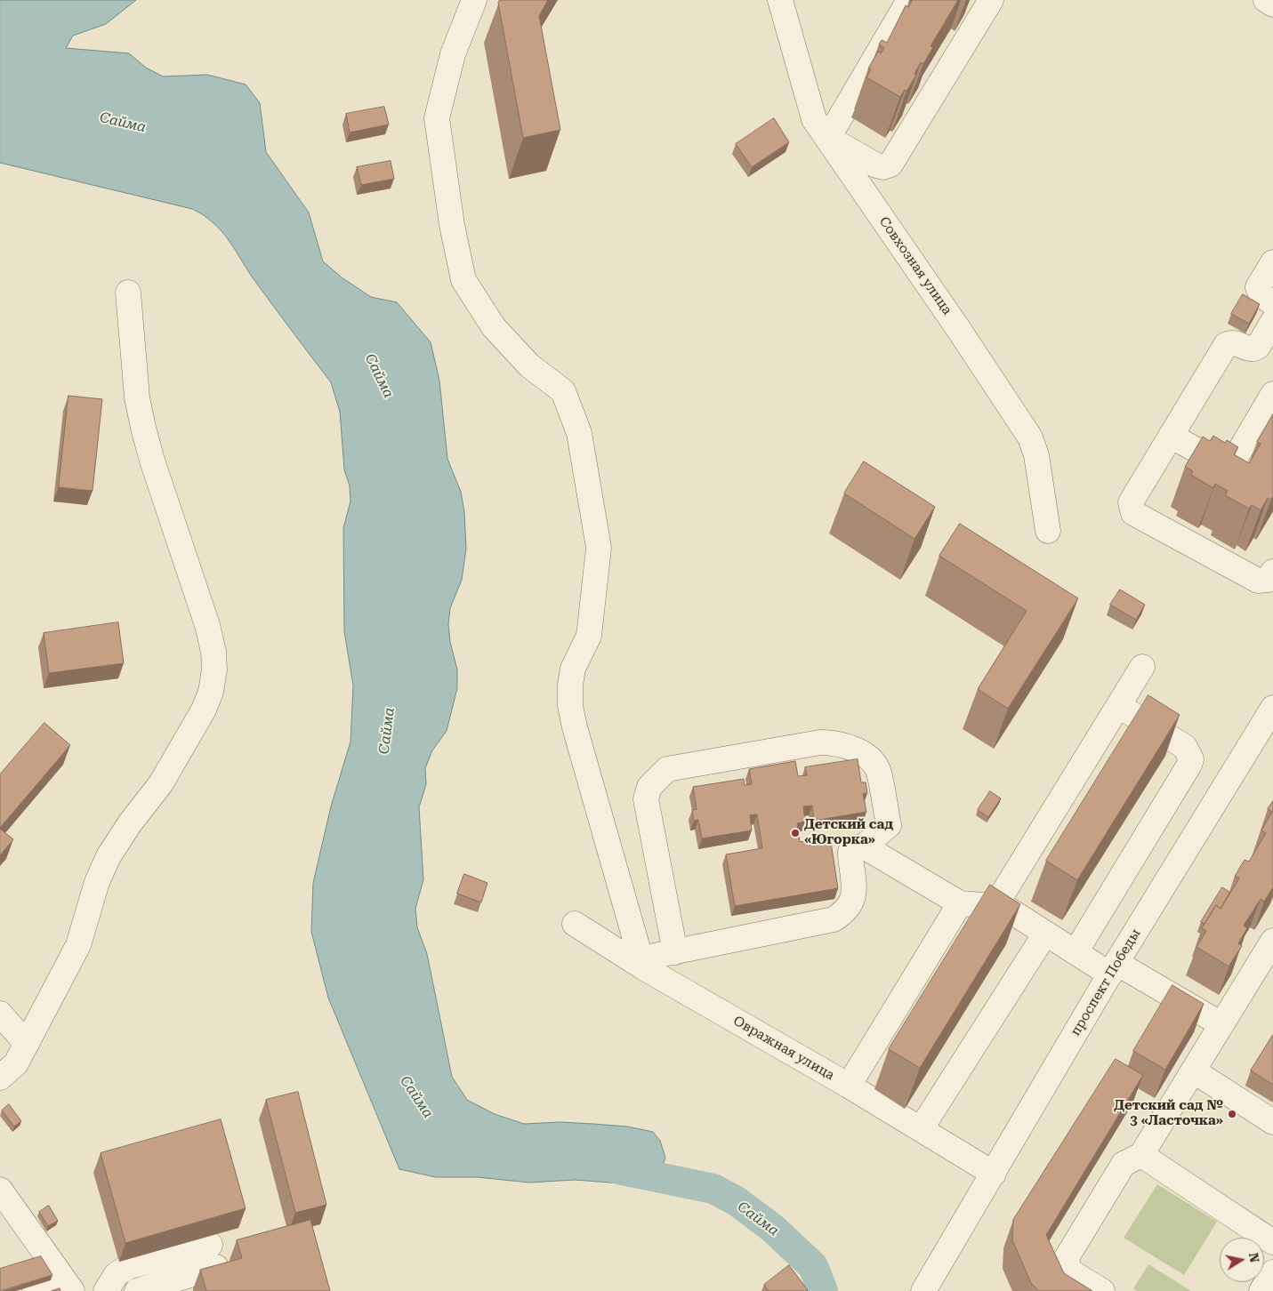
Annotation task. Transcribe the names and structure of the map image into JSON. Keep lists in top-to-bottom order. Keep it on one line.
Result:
{"streets":{"street":["Совхозная улица","проспект Победы","Овражная улица"]},"crossings":[["проспект Победы","Овражная улица"]],"water":["Сайма"],"places":["Детский сад «Югорка»","Детский сад № 3 «Ласточка»"],"north":"right"}
